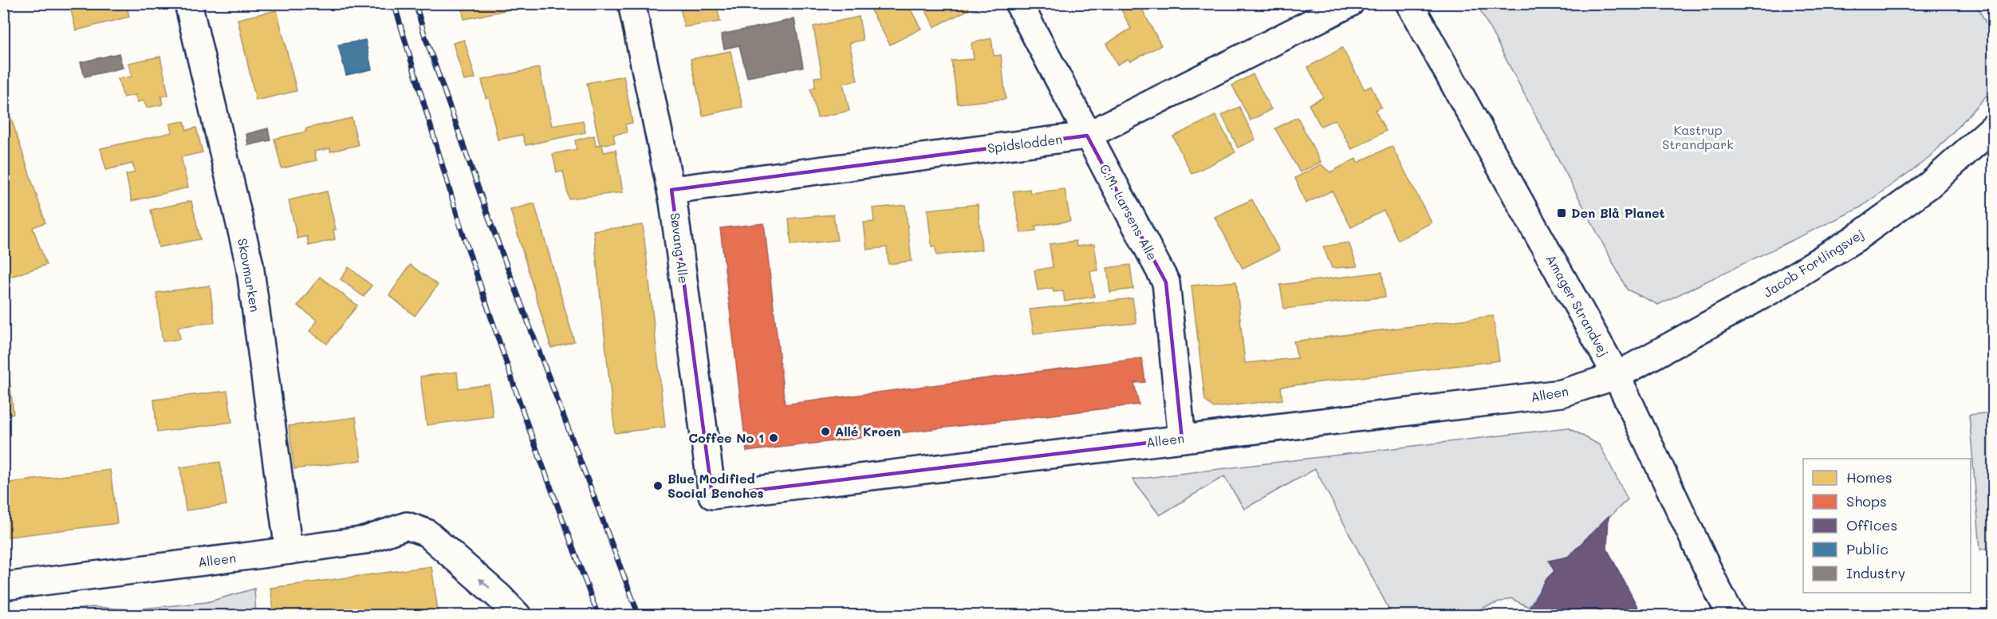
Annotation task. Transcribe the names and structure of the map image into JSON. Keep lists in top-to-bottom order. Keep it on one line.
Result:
{"streets":{"street":["Spidslodden","C.M. Larsens Alle","Søvang Alle","Jacob Fortlingsvej","Skovmarken","Amager Strandvej","Alleen"]},"crossings":[["Spidslodden","C.M. Larsens Alle"],["Spidslodden","Søvang Alle"],["C.M. Larsens Alle","Alleen"],["Søvang Alle","Alleen"],["Jacob Fortlingsvej","Amager Strandvej"],["Jacob Fortlingsvej","Alleen"],["Skovmarken","Alleen"],["Amager Strandvej","Alleen"]],"parks":["Kastrup Strandpark"],"places":{"transit":["Den Blå Planet"],"other":["Allé Kroen","Coffee No 1","Blue Modified Social Benches"]},"legend":["Homes","Shops","Offices","Public","Industry"]}
